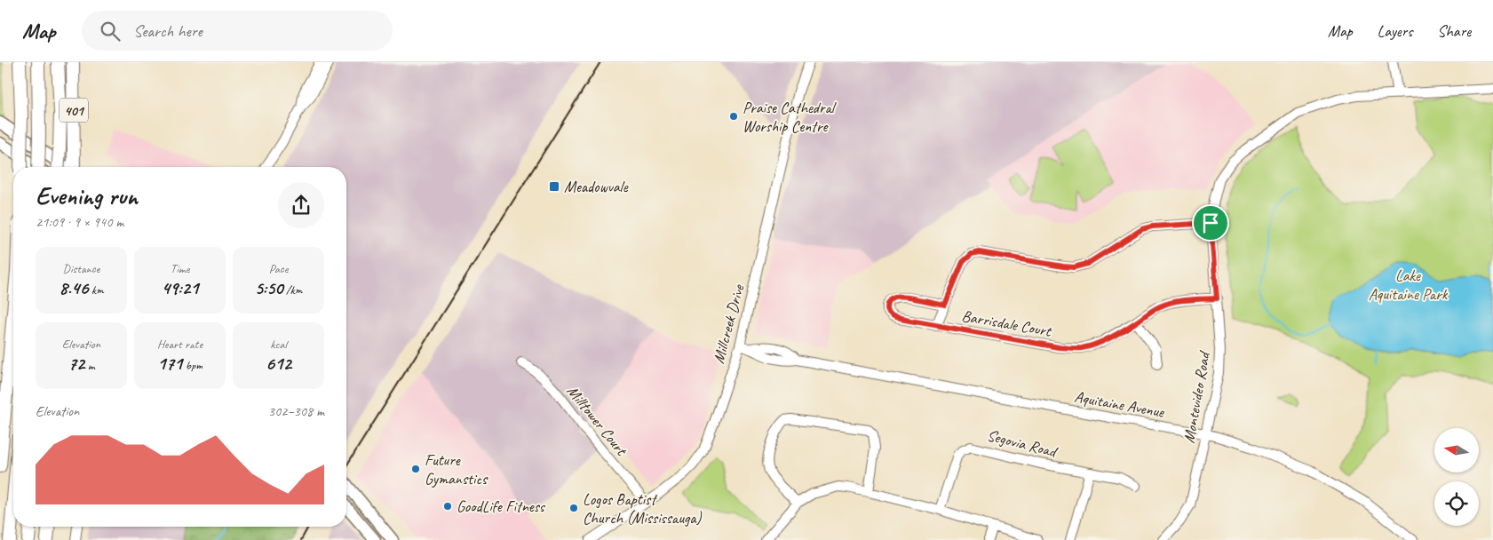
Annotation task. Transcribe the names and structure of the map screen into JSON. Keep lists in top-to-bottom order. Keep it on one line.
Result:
{"streets":{"highway":["401"],"street":["Barrisdale Court","Millcreek Drive","Montevideo Road","Aquitaine Avenue","Milltower Court","Segovia Road"]},"crossings":[["Barrisdale Court","Montevideo Road"],["Millcreek Drive","Aquitaine Avenue"],["Millcreek Drive","Milltower Court"],["Montevideo Road","Aquitaine Avenue"]],"parks":["Lake Aquitaine Park"],"places":{"other":["Praise Cathedral Worship Centre","Future Gymanstics","GoodLife Fitness","Logos Baptist Church (Mississauga)"],"transit":["Meadowvale"]},"north":"left","page":{"header":"Map","search":"Search here","nav":["Map","Layers","Share"],"heading":["Evening run","21:09 · 9 × 940 m"],"stats":[["Distance","8.46 km"],["Time","49:21"],["Pace","5:50 /km"],["Elevation","72 m"],["Heart rate","171 bpm"],["kcal","612"]],"chart":["Elevation","302–308 m"]}}
